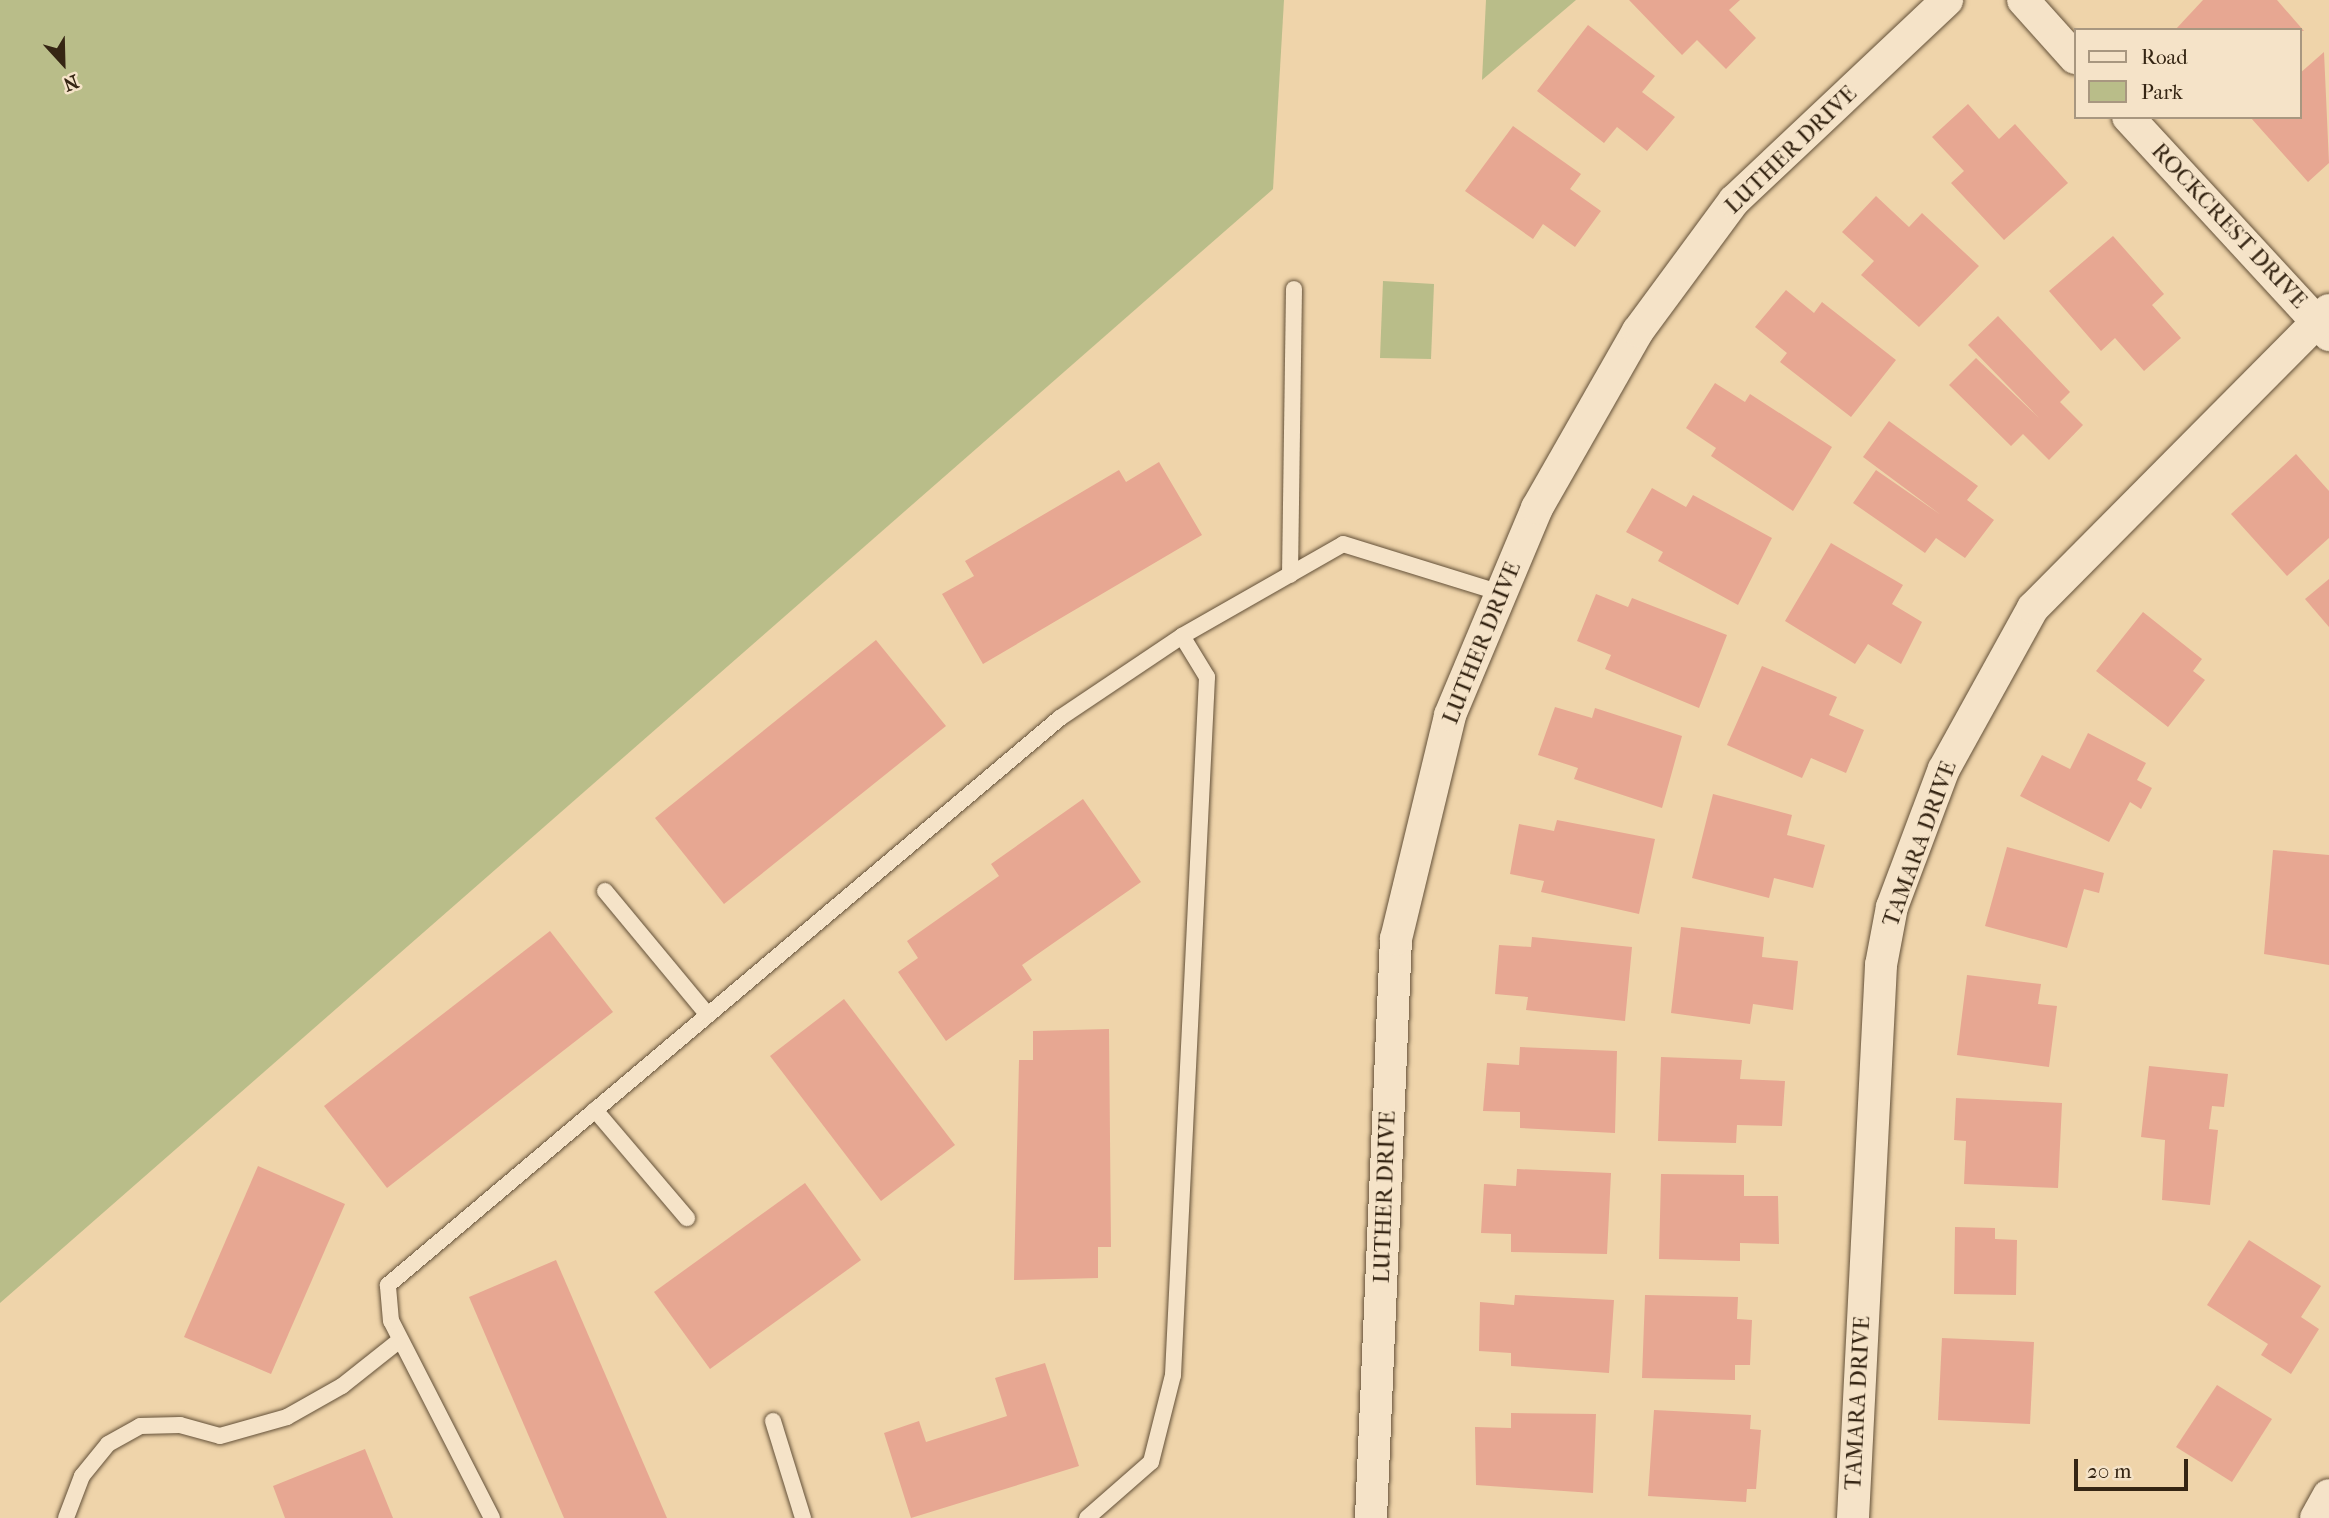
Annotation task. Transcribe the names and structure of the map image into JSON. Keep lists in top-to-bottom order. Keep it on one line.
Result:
{"streets":{"street":["LUTHER DRIVE","ROCKCREST DRIVE","TAMARA DRIVE"]},"crossings":[["ROCKCREST DRIVE","TAMARA DRIVE"]],"legend":["Road","Park"],"scale_bar":"20 m","north":"bottom"}
